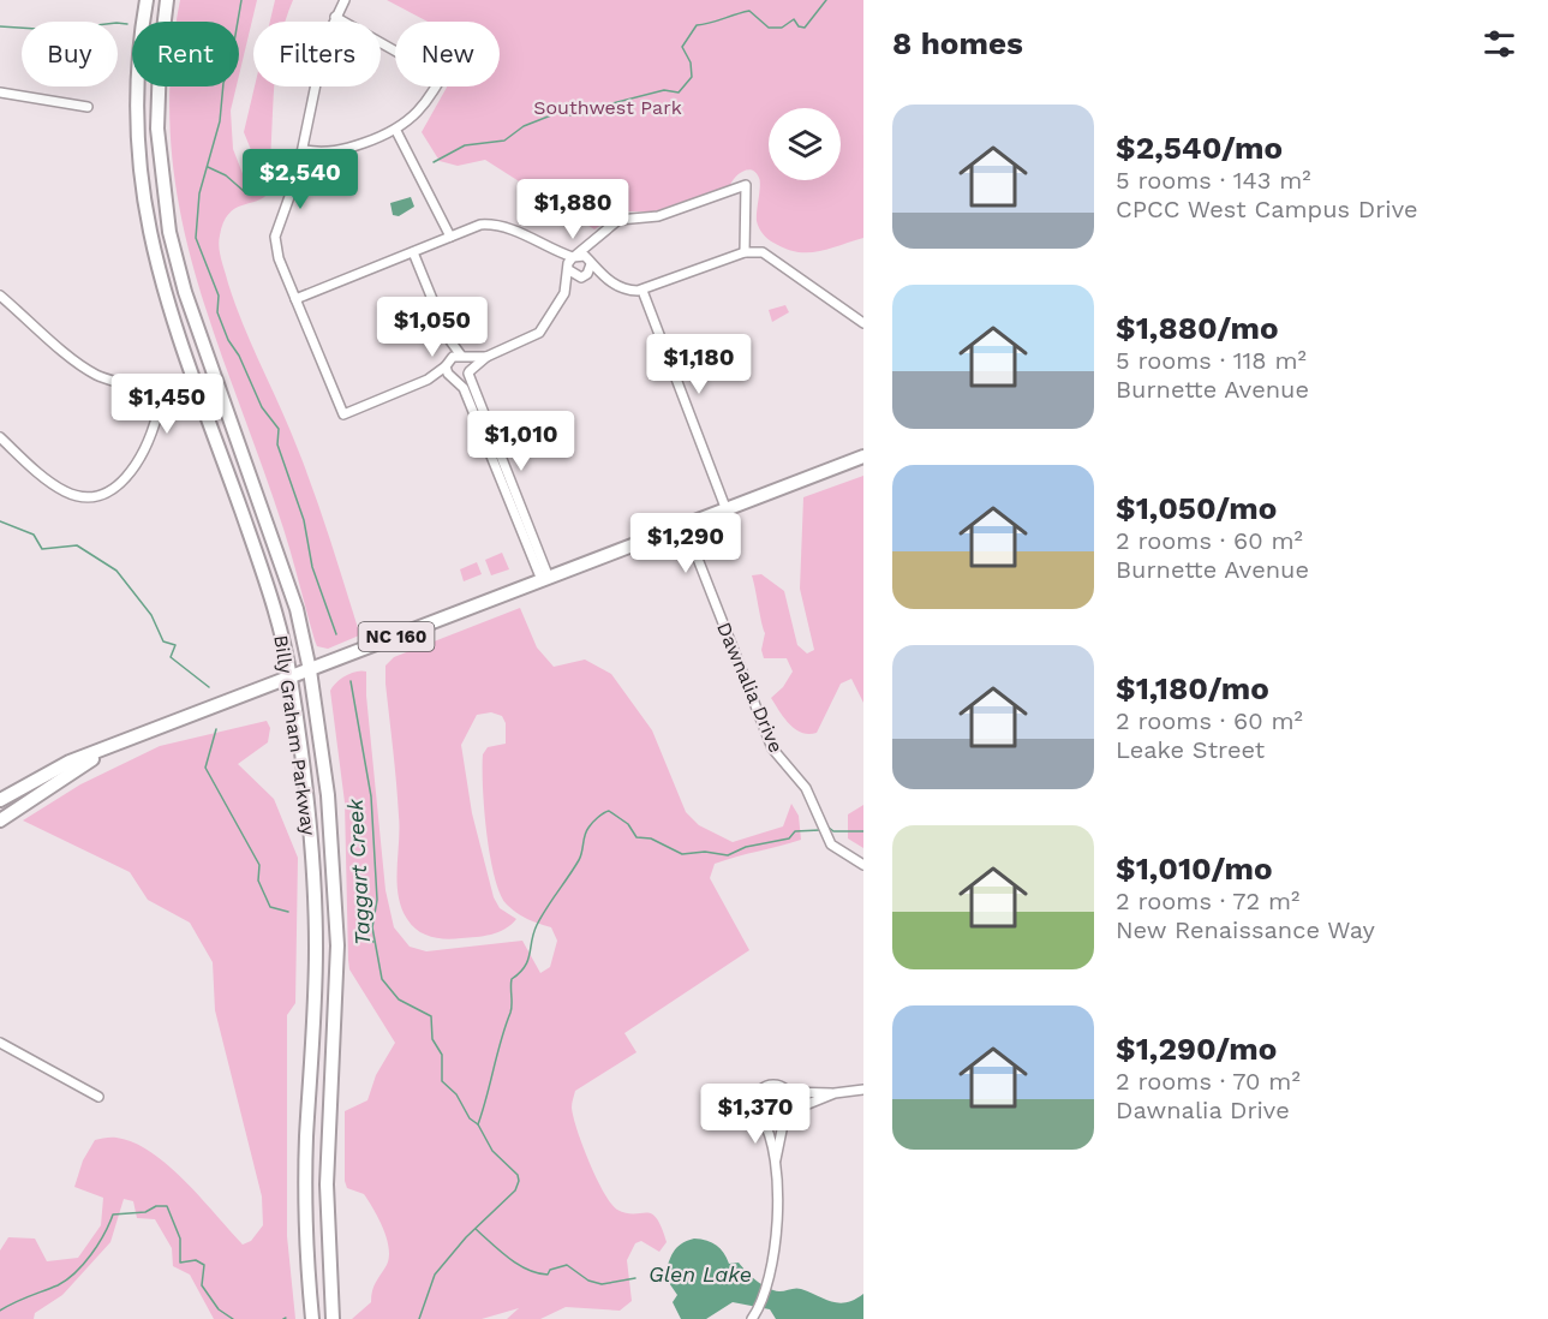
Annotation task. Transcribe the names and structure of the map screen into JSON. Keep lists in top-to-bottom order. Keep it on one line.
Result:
{"streets":{"main road":["NC 160","Billy Graham Parkway"],"street":["Dawnalia Drive"]},"crossings":[["NC 160","Dawnalia Drive"],["NC 160","Billy Graham Parkway"]],"water":["Taggart Creek","Glen Lake"],"parks":["Southwest Park"],"page":{"heading":"8 homes","chip":["Buy","Rent","Filters","New"],"list":[{"name":"$2,540/mo","note":"5 rooms · 143 m² · CPCC West Campus Drive"},{"name":"$1,880/mo","note":"5 rooms · 118 m² · Burnette Avenue"},{"name":"$1,050/mo","note":"2 rooms · 60 m² · Burnette Avenue"},{"name":"$1,180/mo","note":"2 rooms · 60 m² · Leake Street"},{"name":"$1,010/mo","note":"2 rooms · 72 m² · New Renaissance Way"},{"name":"$1,290/mo","note":"2 rooms · 70 m² · Dawnalia Drive"}],"price":["$2,540","$1,880","$1,050","$1,180","$1,450","$1,010","$1,290","$1,370"]}}
